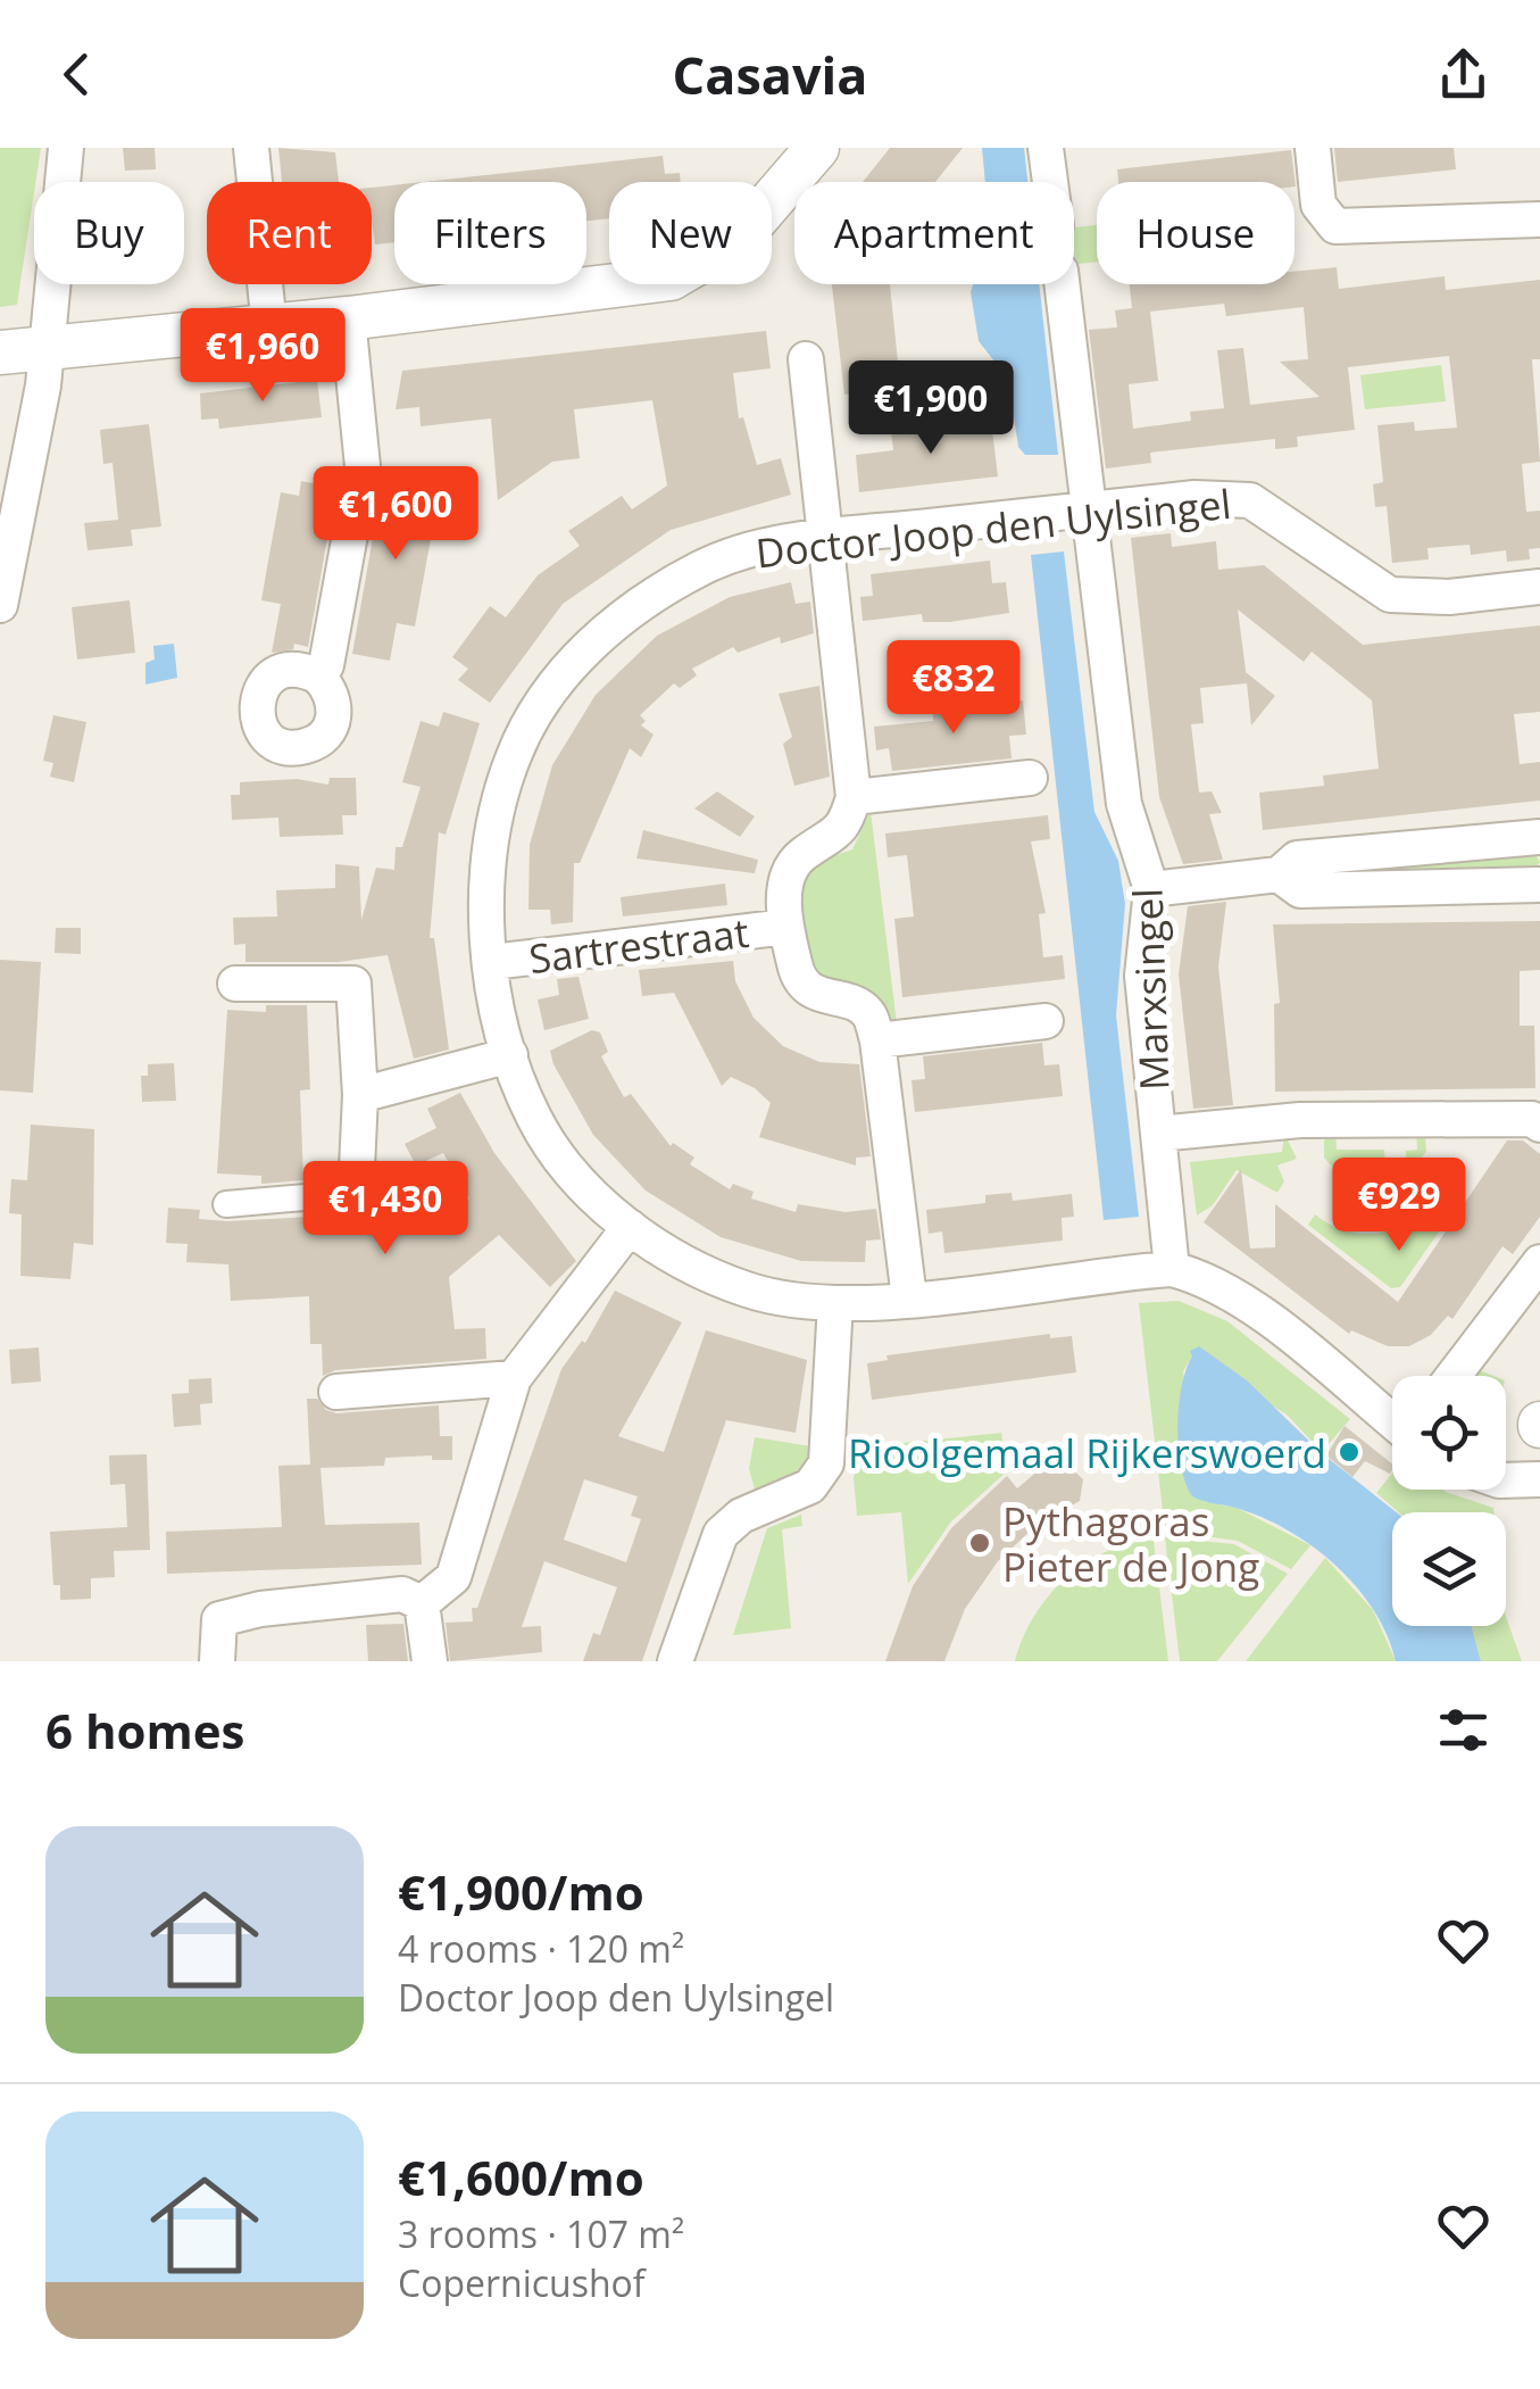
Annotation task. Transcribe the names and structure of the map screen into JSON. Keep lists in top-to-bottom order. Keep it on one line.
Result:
{"streets":{"street":["Doctor Joop den Uylsingel","Sartrestraat","Marxsingel"]},"crossings":[["Doctor Joop den Uylsingel","Sartrestraat"],["Doctor Joop den Uylsingel","Marxsingel"]],"places":["Rioolgemaal Rijkerswoerd","Pythagoras Pieter de Jong"],"page":{"header":"Casavia","chip":["Buy","Rent","Filters","New","Apartment","House"],"price":["€1,960","€1,900","€1,600","€832","€929","€1,430"],"heading":"6 homes","list":[{"name":"€1,900/mo","note":"4 rooms · 120 m² · Doctor Joop den Uylsingel"},{"name":"€1,600/mo","note":"3 rooms · 107 m² · Copernicushof"}]}}
